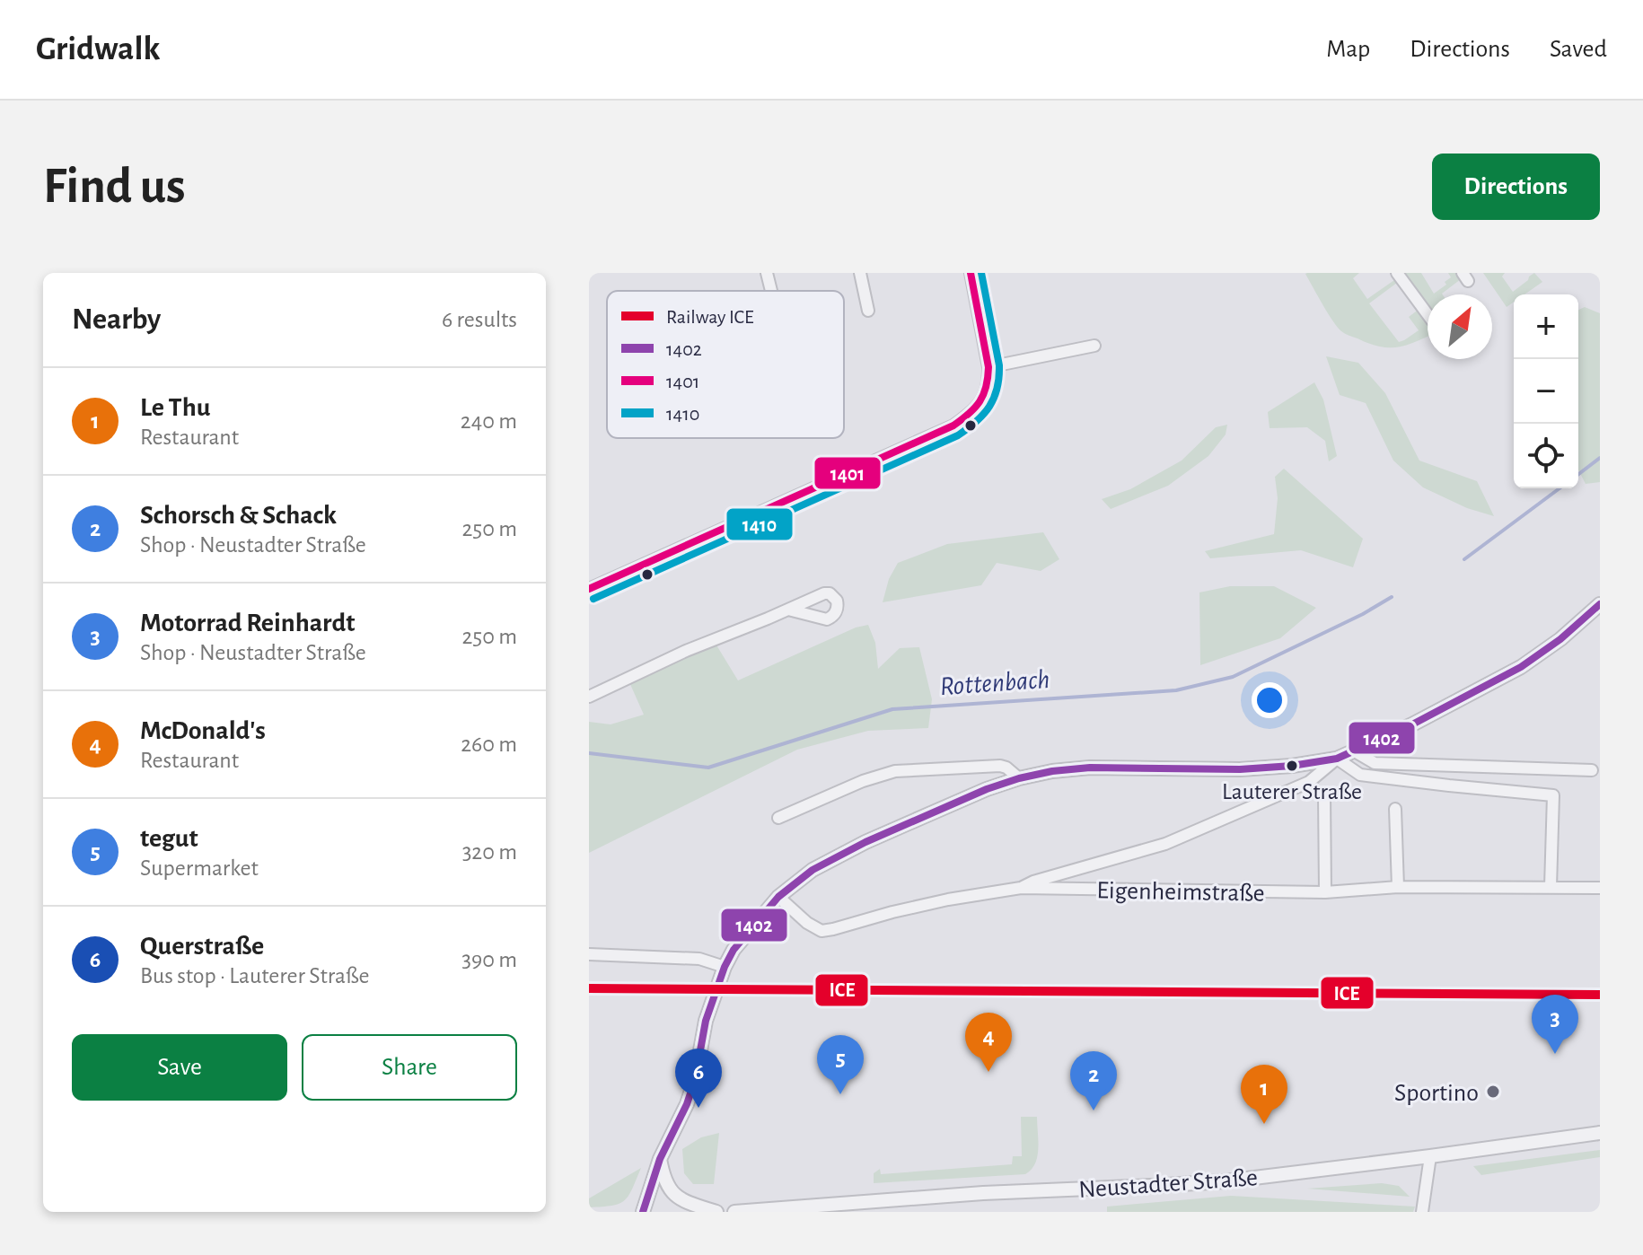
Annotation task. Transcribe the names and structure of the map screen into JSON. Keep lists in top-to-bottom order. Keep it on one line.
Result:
{"streets":{"street":["Eigenheimstraße","Neustadter Straße"]},"water":["Rottenbach"],"places":["Lauterer Straße","Sportino"],"lines":["transit line 1401","transit line 1410","transit line 1402","rail line ICE"],"legend":["Railway ICE","1402","1401","1410"],"north":"top right","page":{"header":"Gridwalk","nav":["Map","Directions","Saved"],"buttons":["Directions",["Save","Share"]],"title":"Find us","heading":["Nearby","6 results"],"map_buttons":["+","−"],"list":[{"mark":"1","name":"Le Thu","note":"Restaurant","value":"240 m"},{"mark":"2","name":"Schorsch & Schack","note":"Shop · Neustadter Straße","value":"250 m"},{"mark":"3","name":"Motorrad Reinhardt","note":"Shop · Neustadter Straße","value":"250 m"},{"mark":"4","name":"McDonald's","note":"Restaurant","value":"260 m"},{"mark":"5","name":"tegut","note":"Supermarket","value":"320 m"},{"mark":"6","name":"Querstraße","note":"Bus stop · Lauterer Straße","value":"390 m"}],"pins":["3","4","5","6","2","1"]}}
